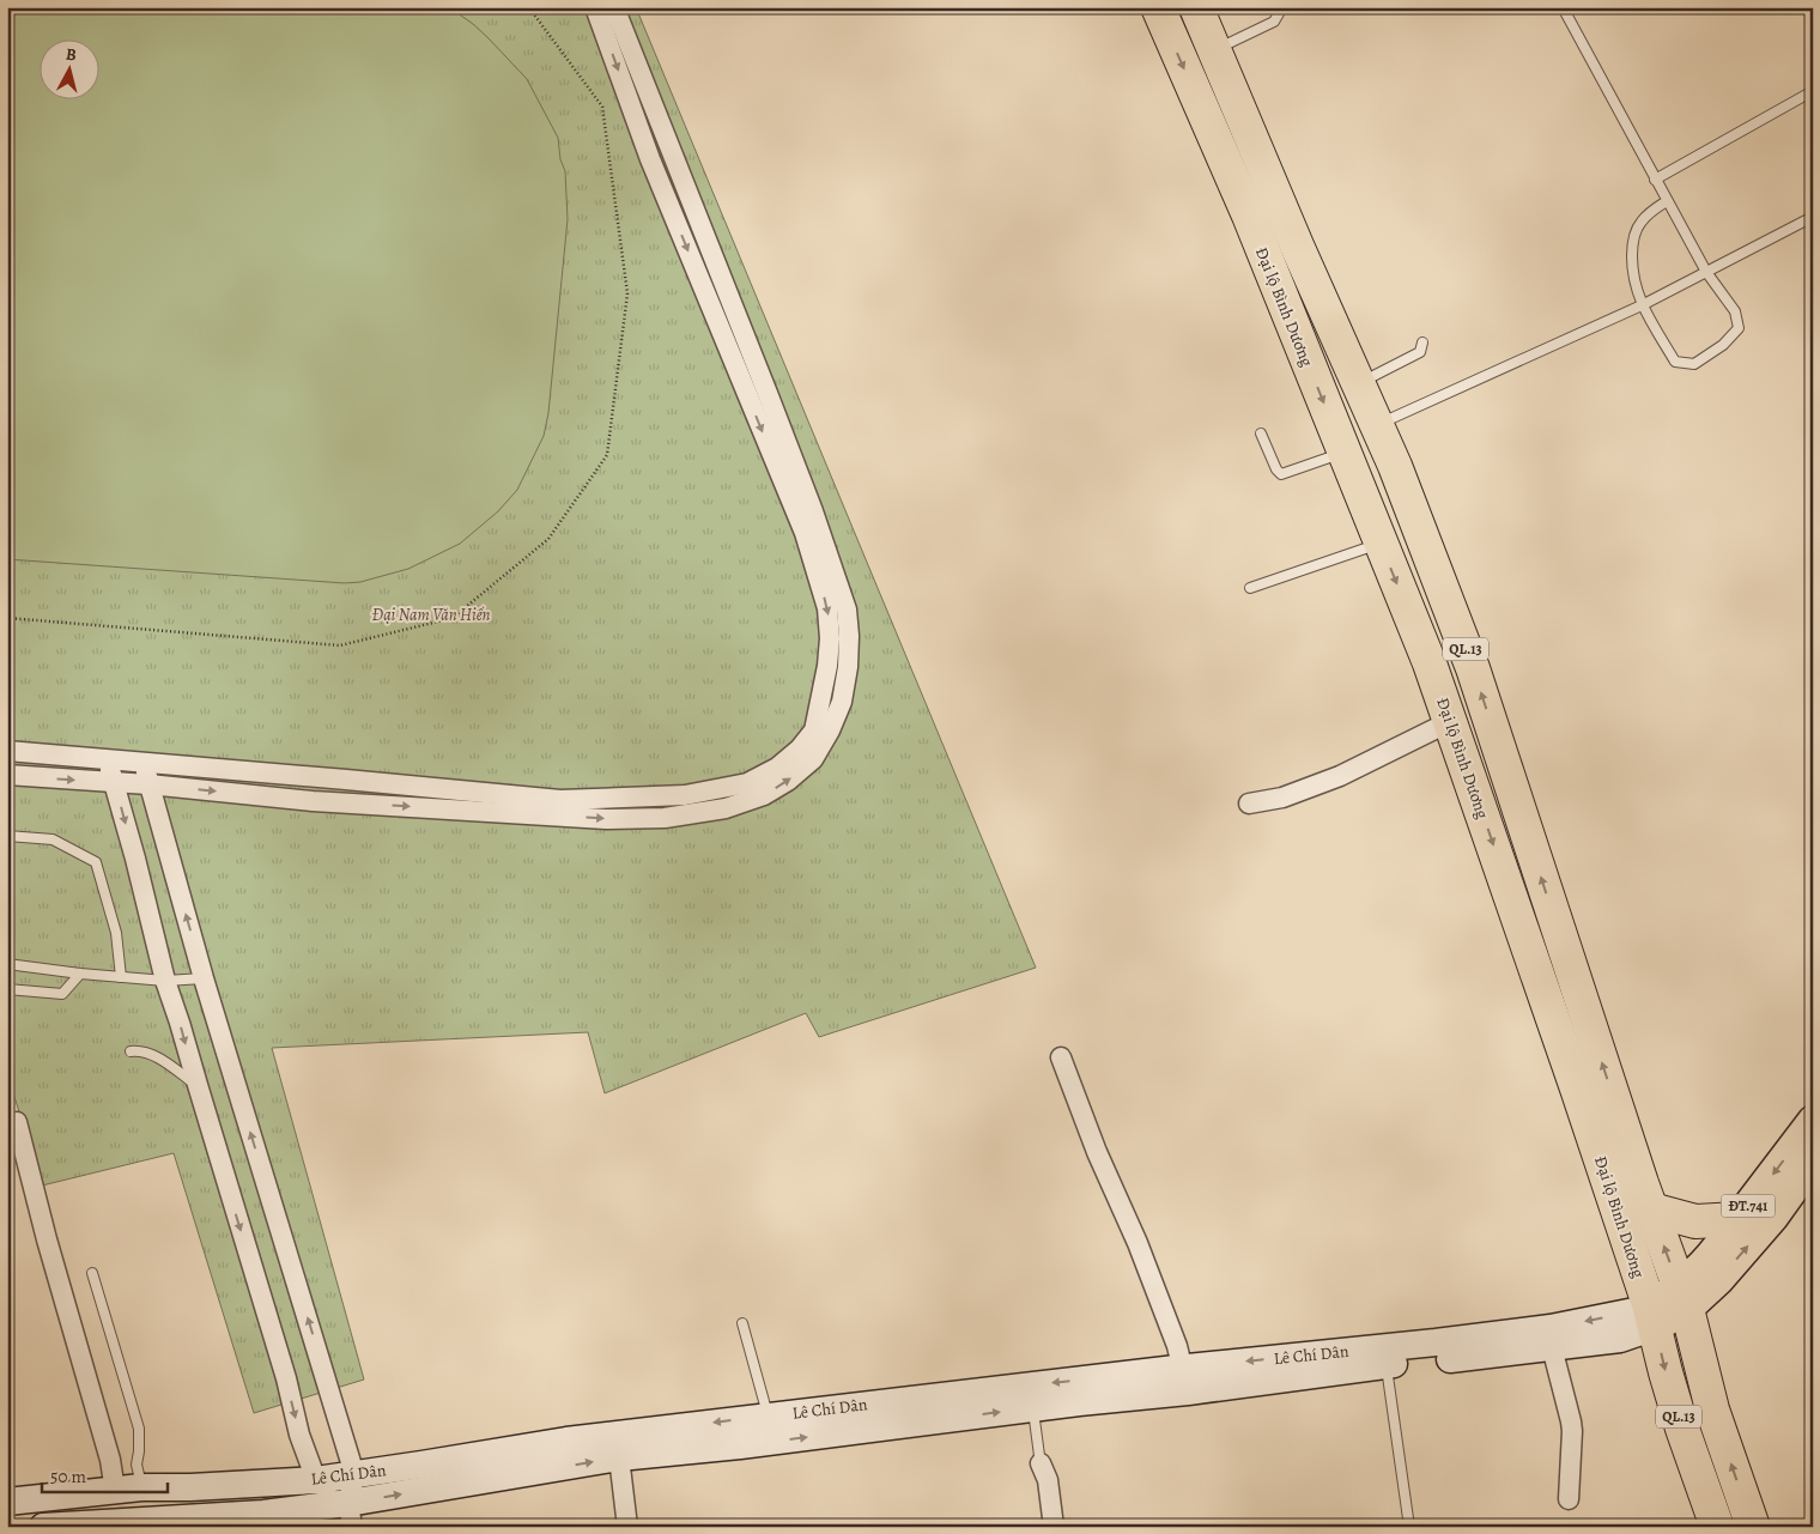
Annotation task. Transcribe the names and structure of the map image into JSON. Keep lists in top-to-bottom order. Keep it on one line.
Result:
{"streets":{"highway":["Đại lộ Bình Dương","QL.13"],"main road":["ĐT.741","Lê Chí Dân"]},"crossings":[["Đại lộ Bình Dương","ĐT.741"],["Đại lộ Bình Dương","Lê Chí Dân"]],"parks":["Đại Nam Văn Hiến"],"scale_bar":"50 m","north":"top"}
